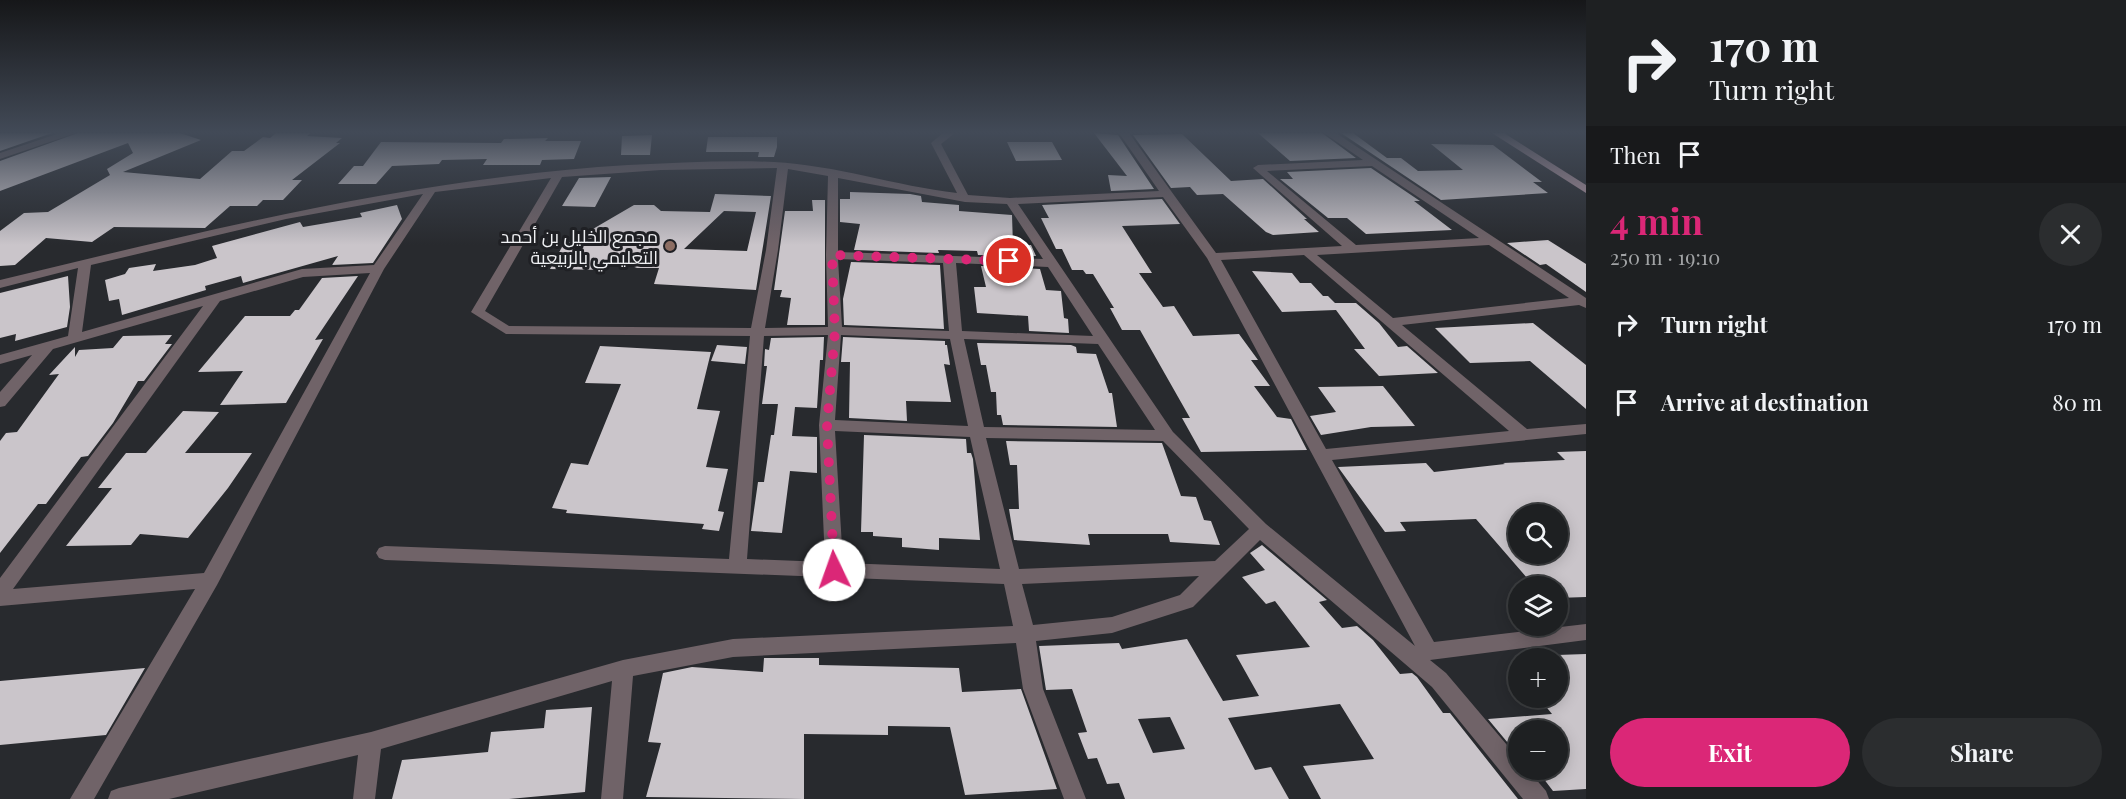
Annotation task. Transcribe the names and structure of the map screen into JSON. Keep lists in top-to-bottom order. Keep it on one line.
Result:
{"places":["مجمع الخليل بن أحمد التعليمي بالربيعية"],"page":{"turn":["170 m","Turn right"],"then":"Then","heading":["4 min","250 m · 19:10"],"list":[{"name":"Turn right","value":"170 m"},{"name":"Arrive at destination","value":"80 m"}],"map_buttons":["+","−"],"buttons":["Exit","Share"]}}
